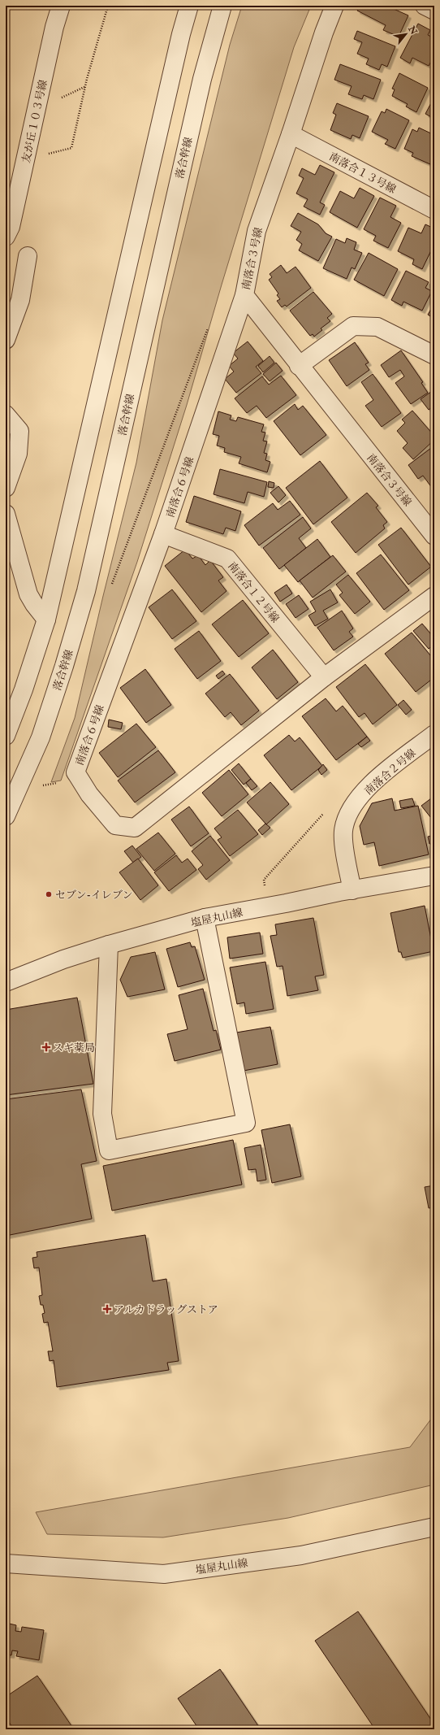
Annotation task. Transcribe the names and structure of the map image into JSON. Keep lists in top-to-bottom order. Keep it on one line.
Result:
{"streets":{"street":["友が丘１０３号線","落合幹線","南落合１３号線","南落合３号線","南落合６号線","南落合１２号線","南落合２号線","塩屋丸山線"]},"crossings":[["南落合１３号線","南落合３号線"],["南落合３号線","南落合６号線"],["南落合６号線","南落合１２号線"],["南落合２号線","塩屋丸山線"]],"places":{"other":["セブン-イレブン"],"health":["スギ薬局","アルカドラッグストア"]},"north":"top right"}
